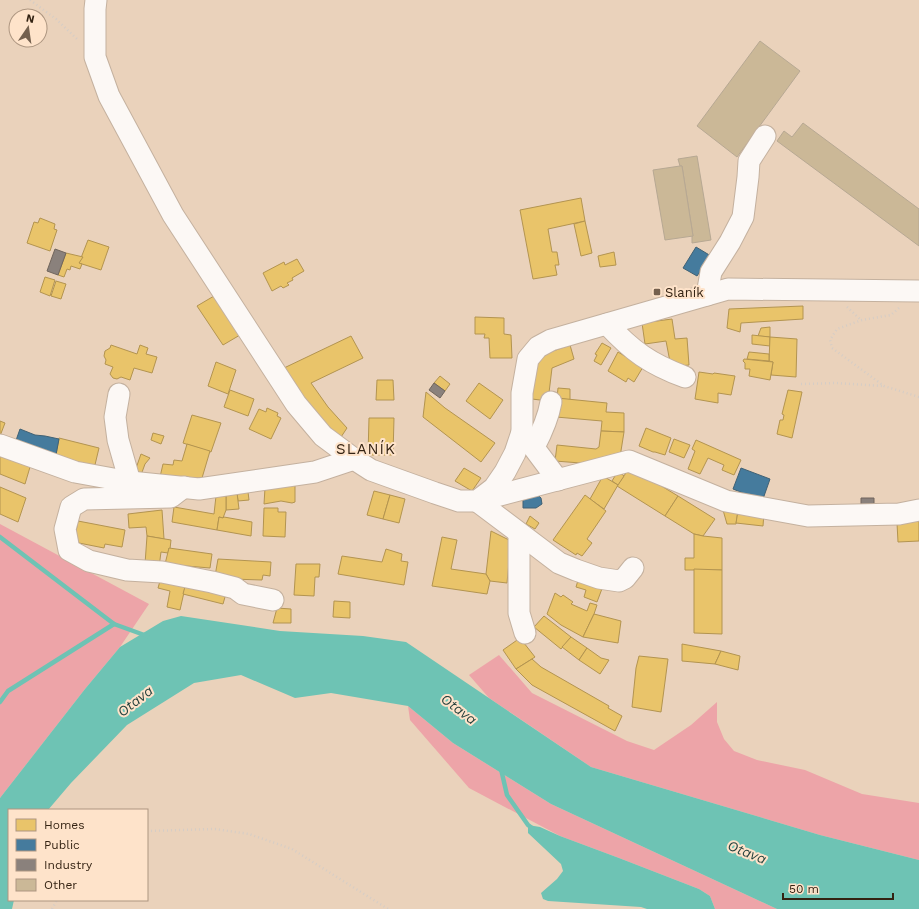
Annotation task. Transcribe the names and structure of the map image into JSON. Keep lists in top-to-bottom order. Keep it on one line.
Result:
{"districts":["SLANÍK"],"water":["Otava"],"places":{"transit":["Slaník"]},"legend":["Homes","Public","Industry","Other"],"scale_bar":"50 m","north":"top"}
